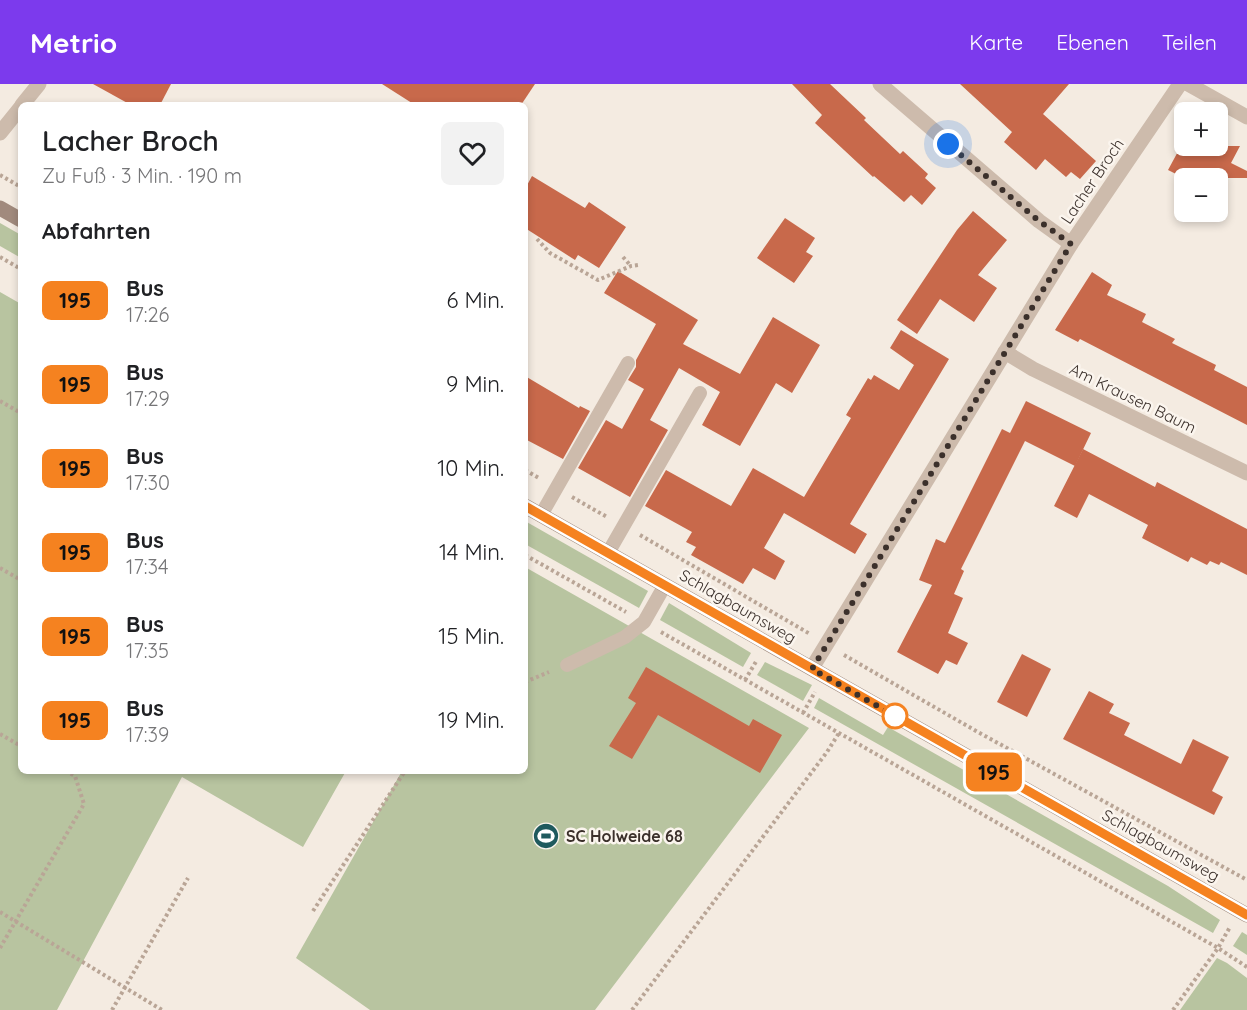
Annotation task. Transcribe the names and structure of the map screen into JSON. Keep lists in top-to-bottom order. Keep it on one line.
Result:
{"streets":{"main road":["Schlagbaumsweg"],"street":["Lacher Broch","Am Krausen Baum"]},"crossings":[["Lacher Broch","Am Krausen Baum"],["Lacher Broch","Schlagbaumsweg"]],"places":{"sports":["SC Holweide 68"]},"lines":["bus line 195"],"page":{"header":"Metrio","nav":["Karte","Ebenen","Teilen"],"on_map":"195","map_buttons":["+","−"],"heading":[["Lacher Broch","Zu Fuß · 3 Min. · 190 m"],"Abfahrten"],"list":[{"mark":"195","name":"Bus","note":"17:26","value":"6 Min."},{"mark":"195","name":"Bus","note":"17:29","value":"9 Min."},{"mark":"195","name":"Bus","note":"17:30","value":"10 Min."},{"mark":"195","name":"Bus","note":"17:34","value":"14 Min."},{"mark":"195","name":"Bus","note":"17:35","value":"15 Min."},{"mark":"195","name":"Bus","note":"17:39","value":"19 Min."}]}}
